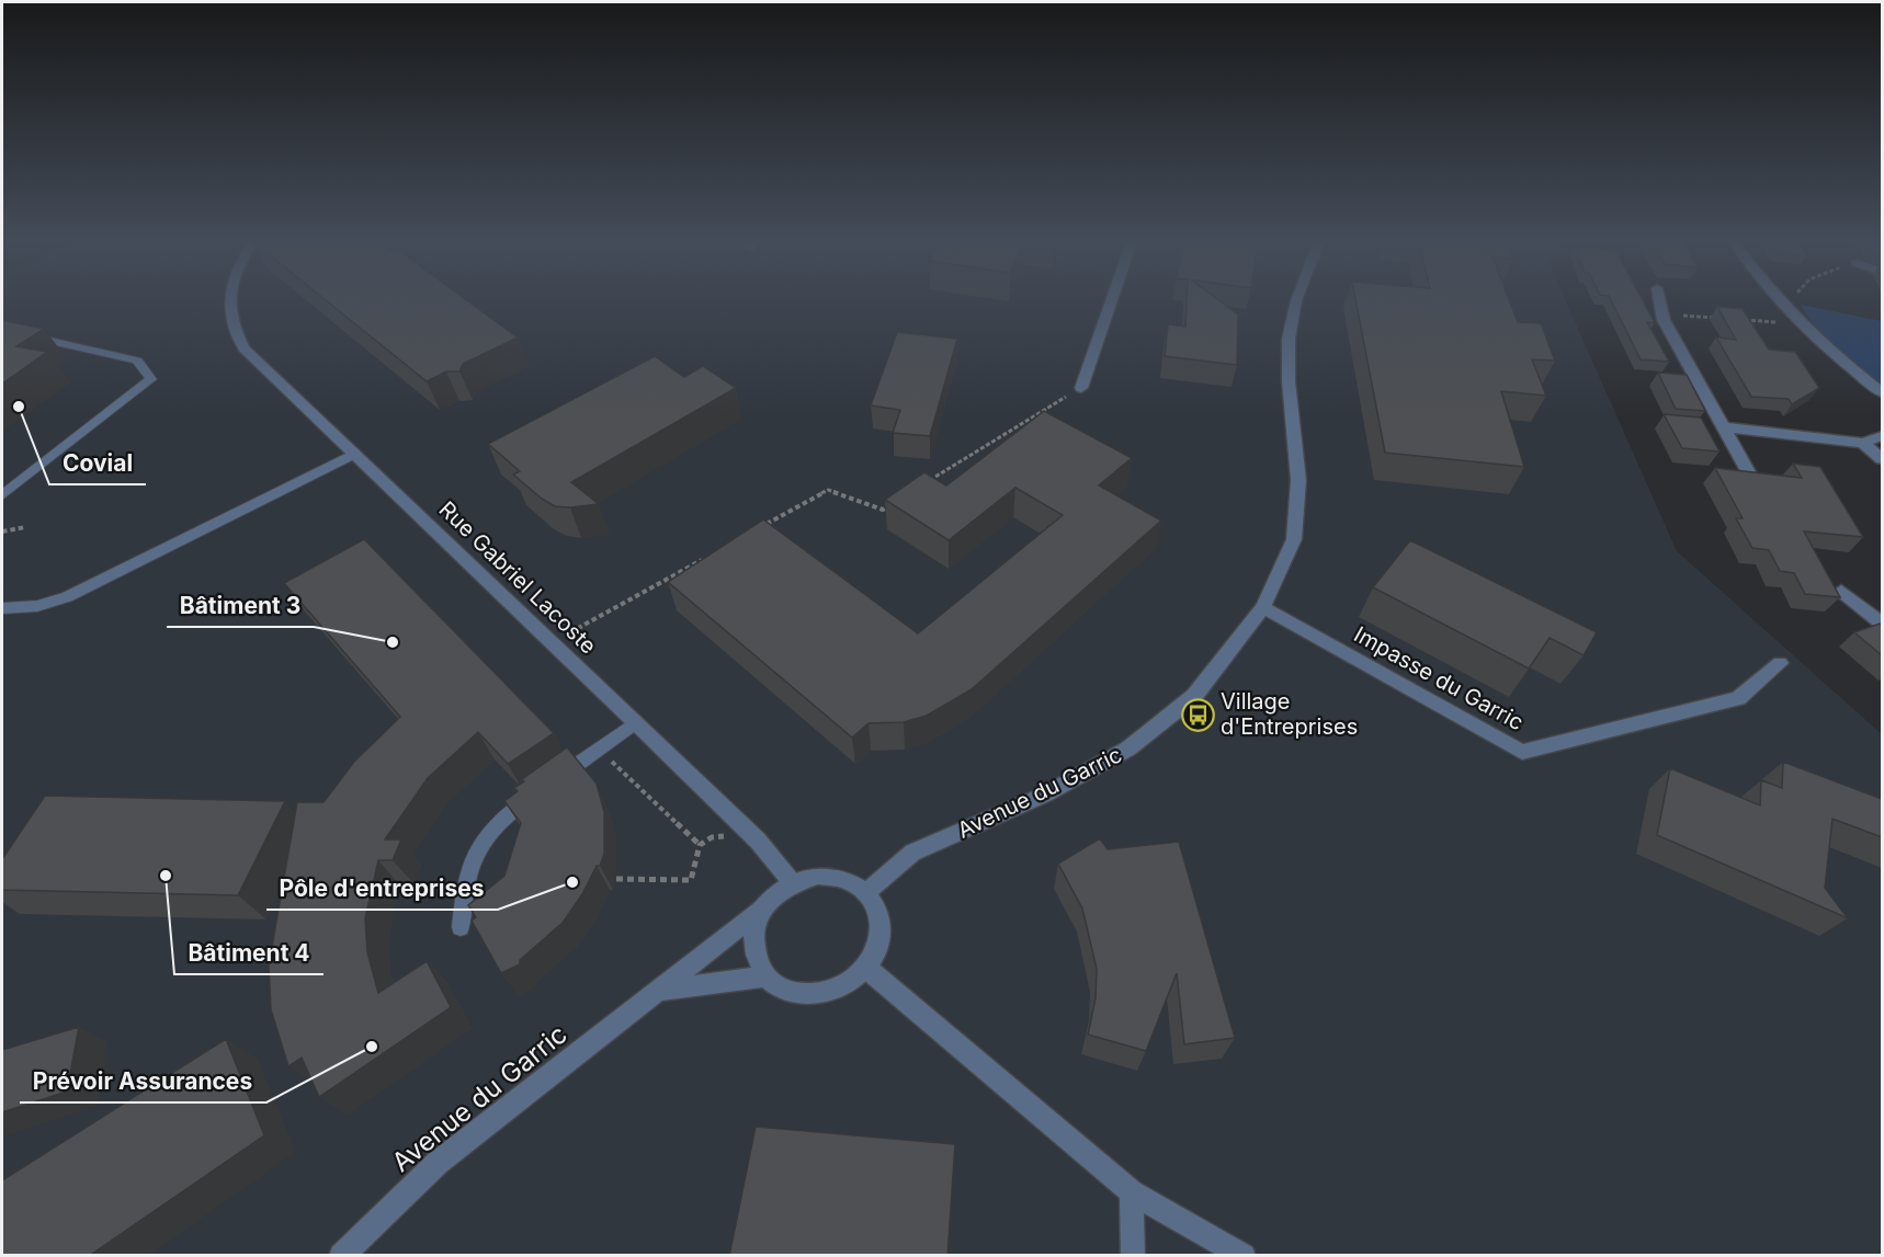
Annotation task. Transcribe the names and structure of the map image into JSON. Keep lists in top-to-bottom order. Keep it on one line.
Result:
{"streets":{"street":["Rue Gabriel Lacoste","Impasse du Garric","Avenue du Garric"]},"crossings":[["Rue Gabriel Lacoste","Avenue du Garric"],["Impasse du Garric","Avenue du Garric"]],"places":{"other":["Covial","Bâtiment 3","Bâtiment 4","Pôle d'entreprises","Prévoir Assurances"],"bus stop":["Village d'Entreprises"]}}
